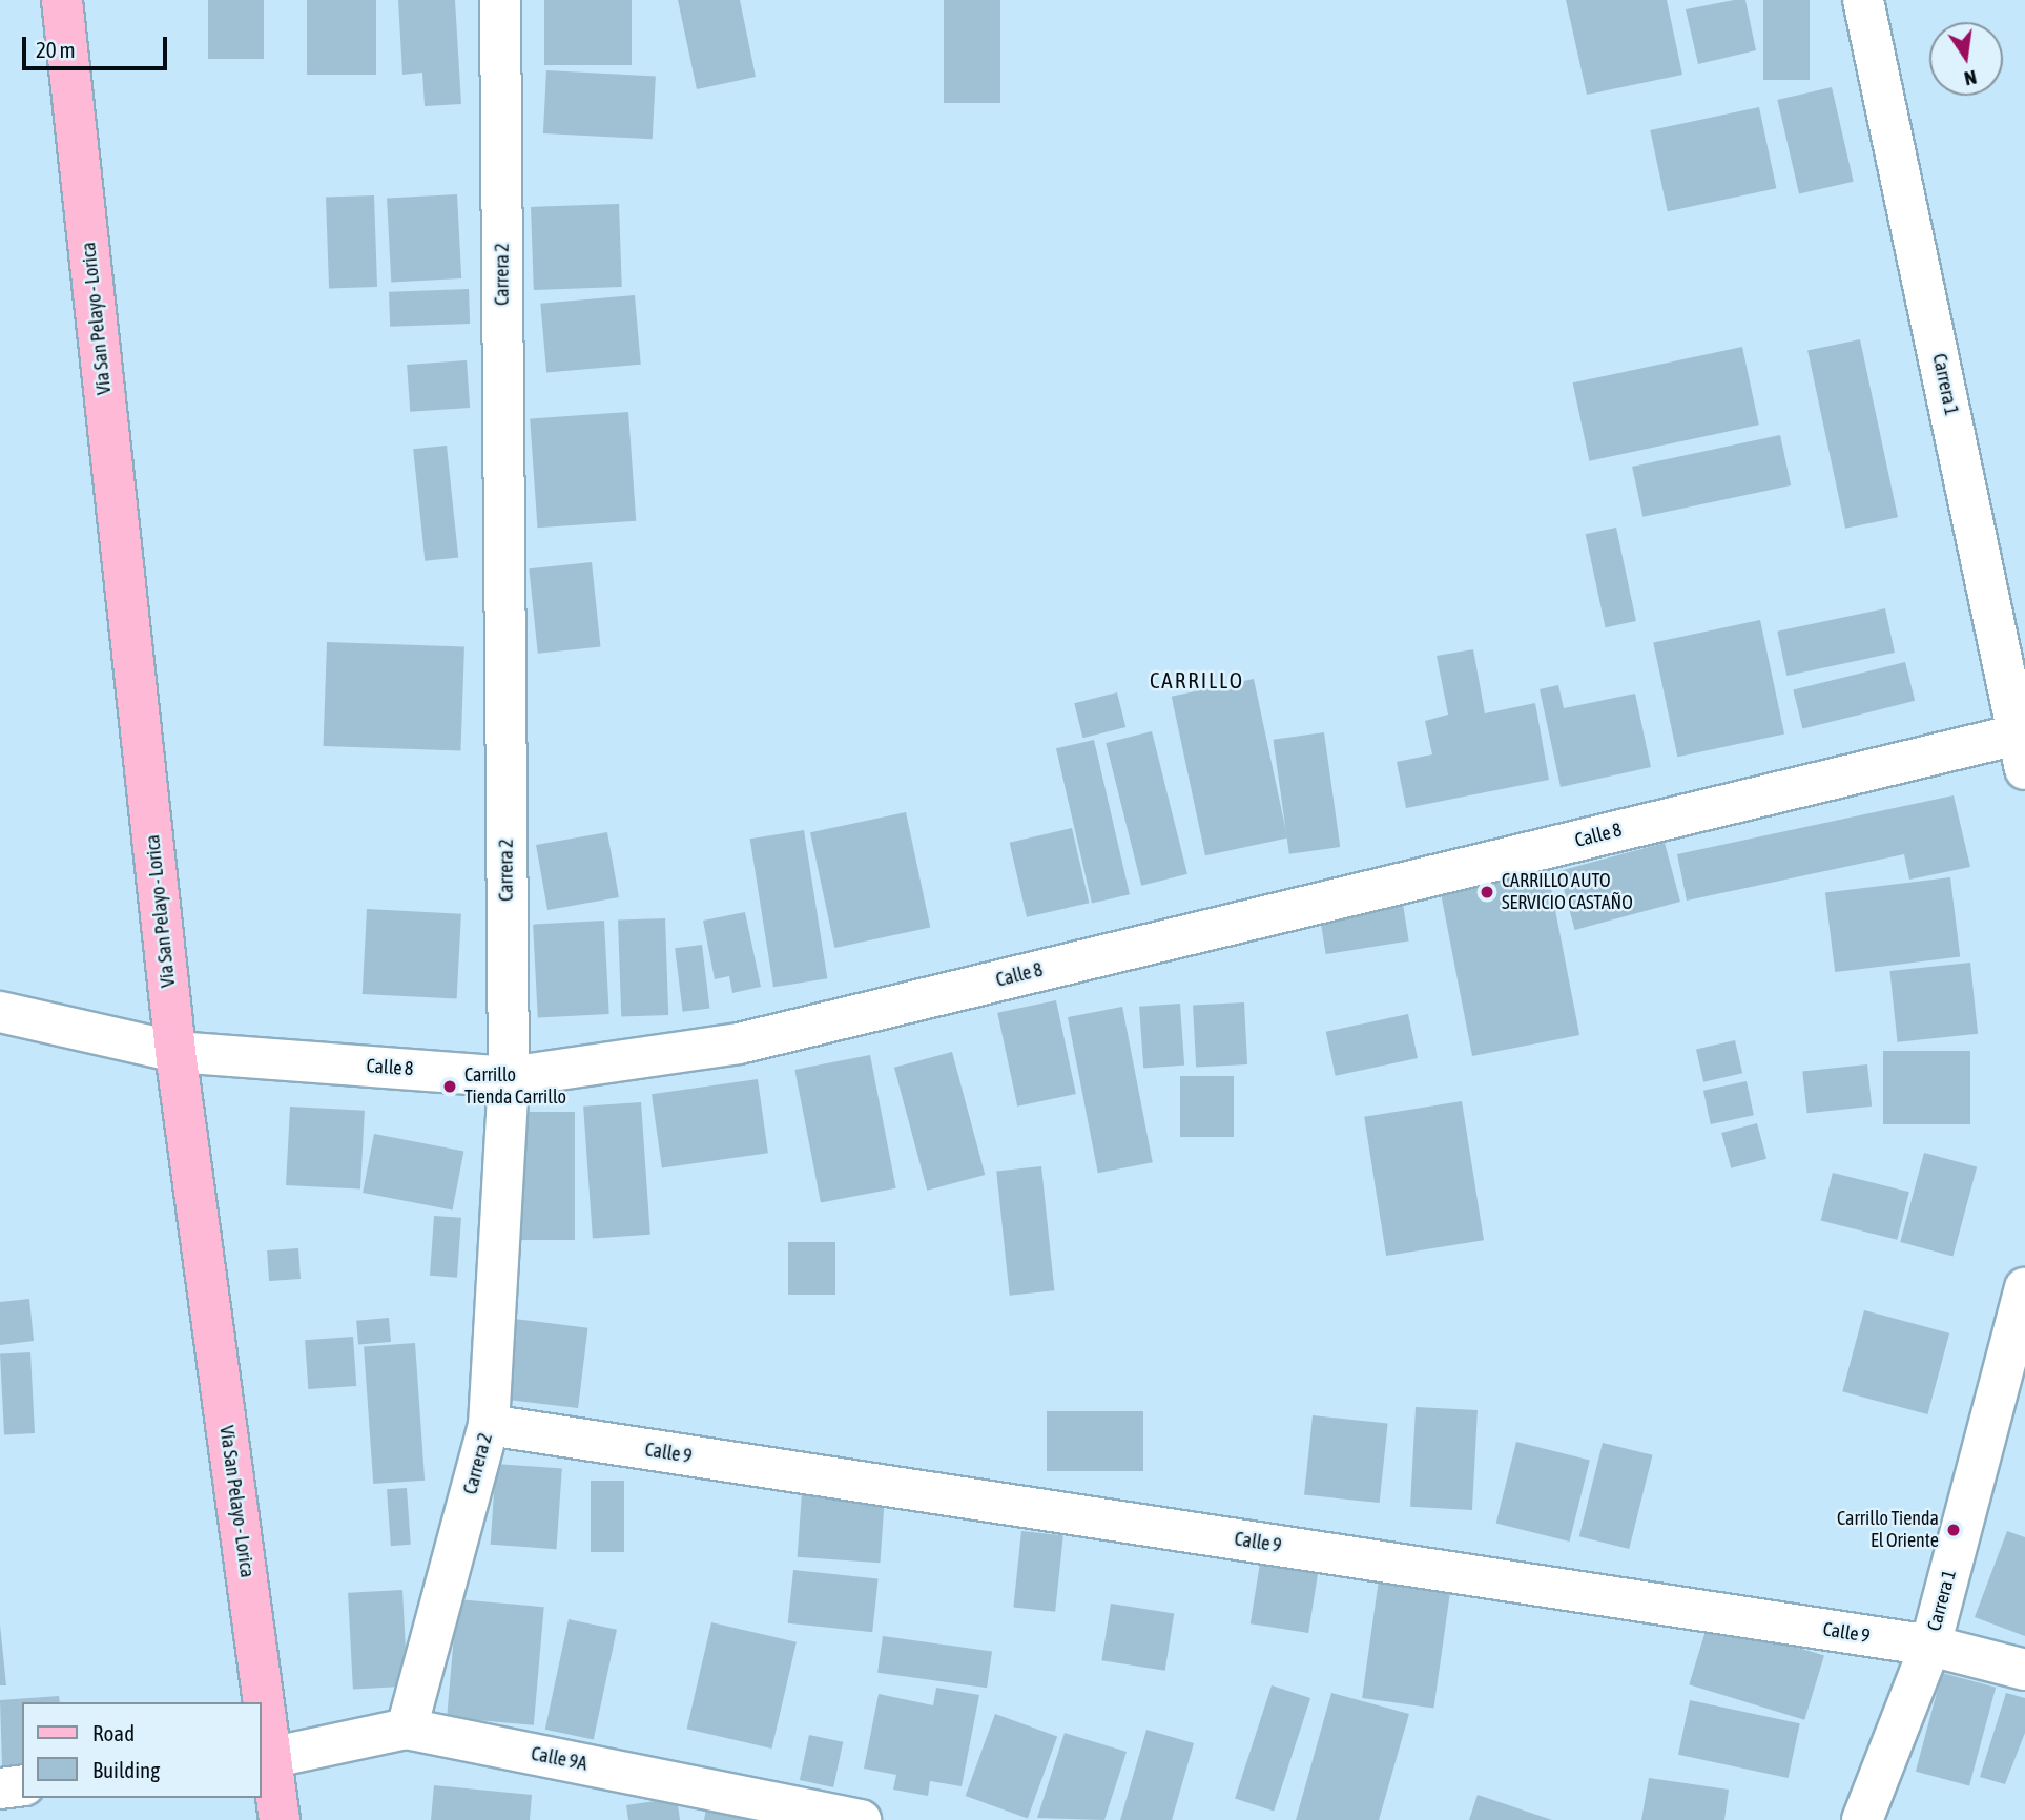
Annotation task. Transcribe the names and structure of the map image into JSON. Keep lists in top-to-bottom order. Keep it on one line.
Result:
{"streets":{"main road":["Vía San Pelayo - Lorica"],"street":["Carrera 2","Carrera 1","Calle 8","Calle 9","Calle 9A"]},"crossings":[["Carrera 2","Calle 8"],["Carrera 2","Calle 9"],["Carrera 2","Calle 9A"],["Vía San Pelayo - Lorica","Calle 8"],["Vía San Pelayo - Lorica","Calle 9A"],["Carrera 1","Calle 8"],["Carrera 1","Calle 9"]],"districts":["CARRILLO"],"places":["CARRILLO AUTO SERVICIO CASTAÑO","Carrillo Tienda Carrillo","Carrillo Tienda El Oriente"],"legend":["Road","Building"],"scale_bar":"20 m","north":"bottom"}
